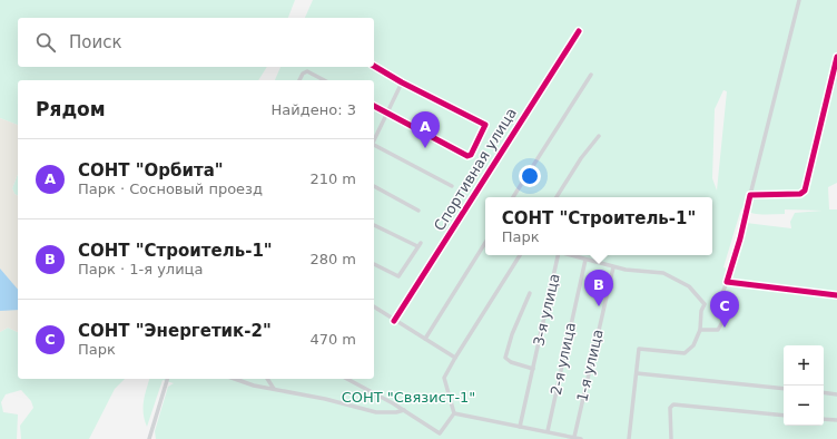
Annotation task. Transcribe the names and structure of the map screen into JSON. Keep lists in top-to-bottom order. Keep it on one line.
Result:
{"streets":{"street":["Спортивная улица","3-я улица","2-я улица","1-я улица"]},"parks":["СОНТ \"Связист-1\""],"page":{"search":"Поиск","heading":["Рядом","Найдено: 3"],"pins":["A","B","C"],"list":[{"mark":"A","name":"СОНТ \"Орбита\"","note":"Парк · Сосновый проезд","value":"210 m"},{"mark":"B","name":"СОНТ \"Строитель-1\"","note":"Парк · 1-я улица","value":"280 m"},{"mark":"C","name":"СОНТ \"Энергетик-2\"","note":"Парк","value":"470 m"}],"popup":["СОНТ \"Строитель-1\"","Парк"],"map_buttons":["+","−"]}}
